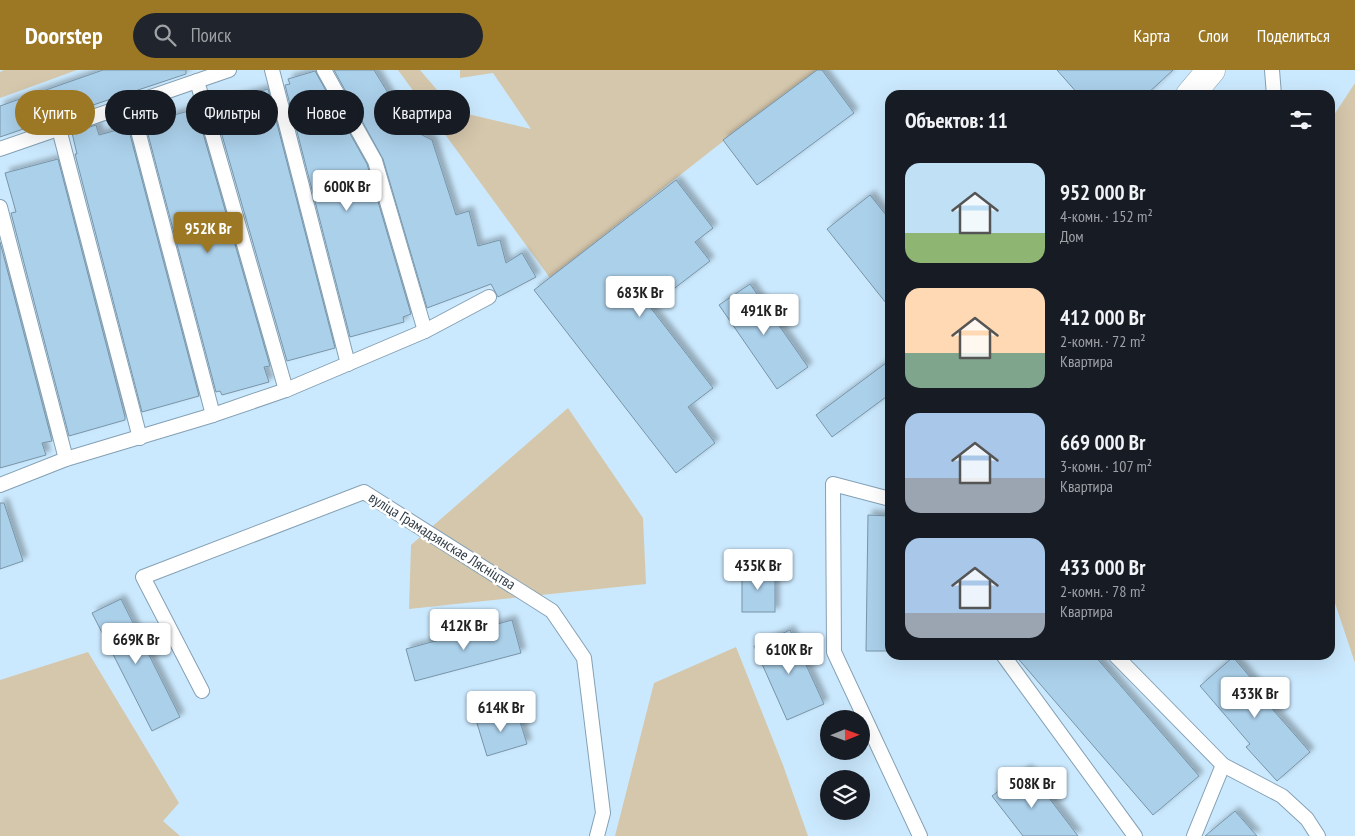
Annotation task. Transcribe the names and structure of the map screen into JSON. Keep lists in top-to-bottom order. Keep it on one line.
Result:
{"streets":{"lane":["вуліца Грамадзянскае Лясніцтва"]},"north":"right","page":{"header":"Doorstep","search":"Поиск","nav":["Карта","Слои","Поделиться"],"chip":["Купить","Снять","Фильтры","Новое","Квартира"],"heading":"Объектов: 11","list":[{"name":"952 000 Br","note":"4-комн. · 152 m² · Дом"},{"name":"412 000 Br","note":"2-комн. · 72 m² · Квартира"},{"name":"669 000 Br","note":"3-комн. · 107 m² · Квартира"},{"name":"433 000 Br","note":"2-комн. · 78 m² · Квартира"}],"price":["600K Br","952K Br","683K Br","491K Br","435K Br","412K Br","669K Br","610K Br","433K Br","614K Br","508K Br"]}}
